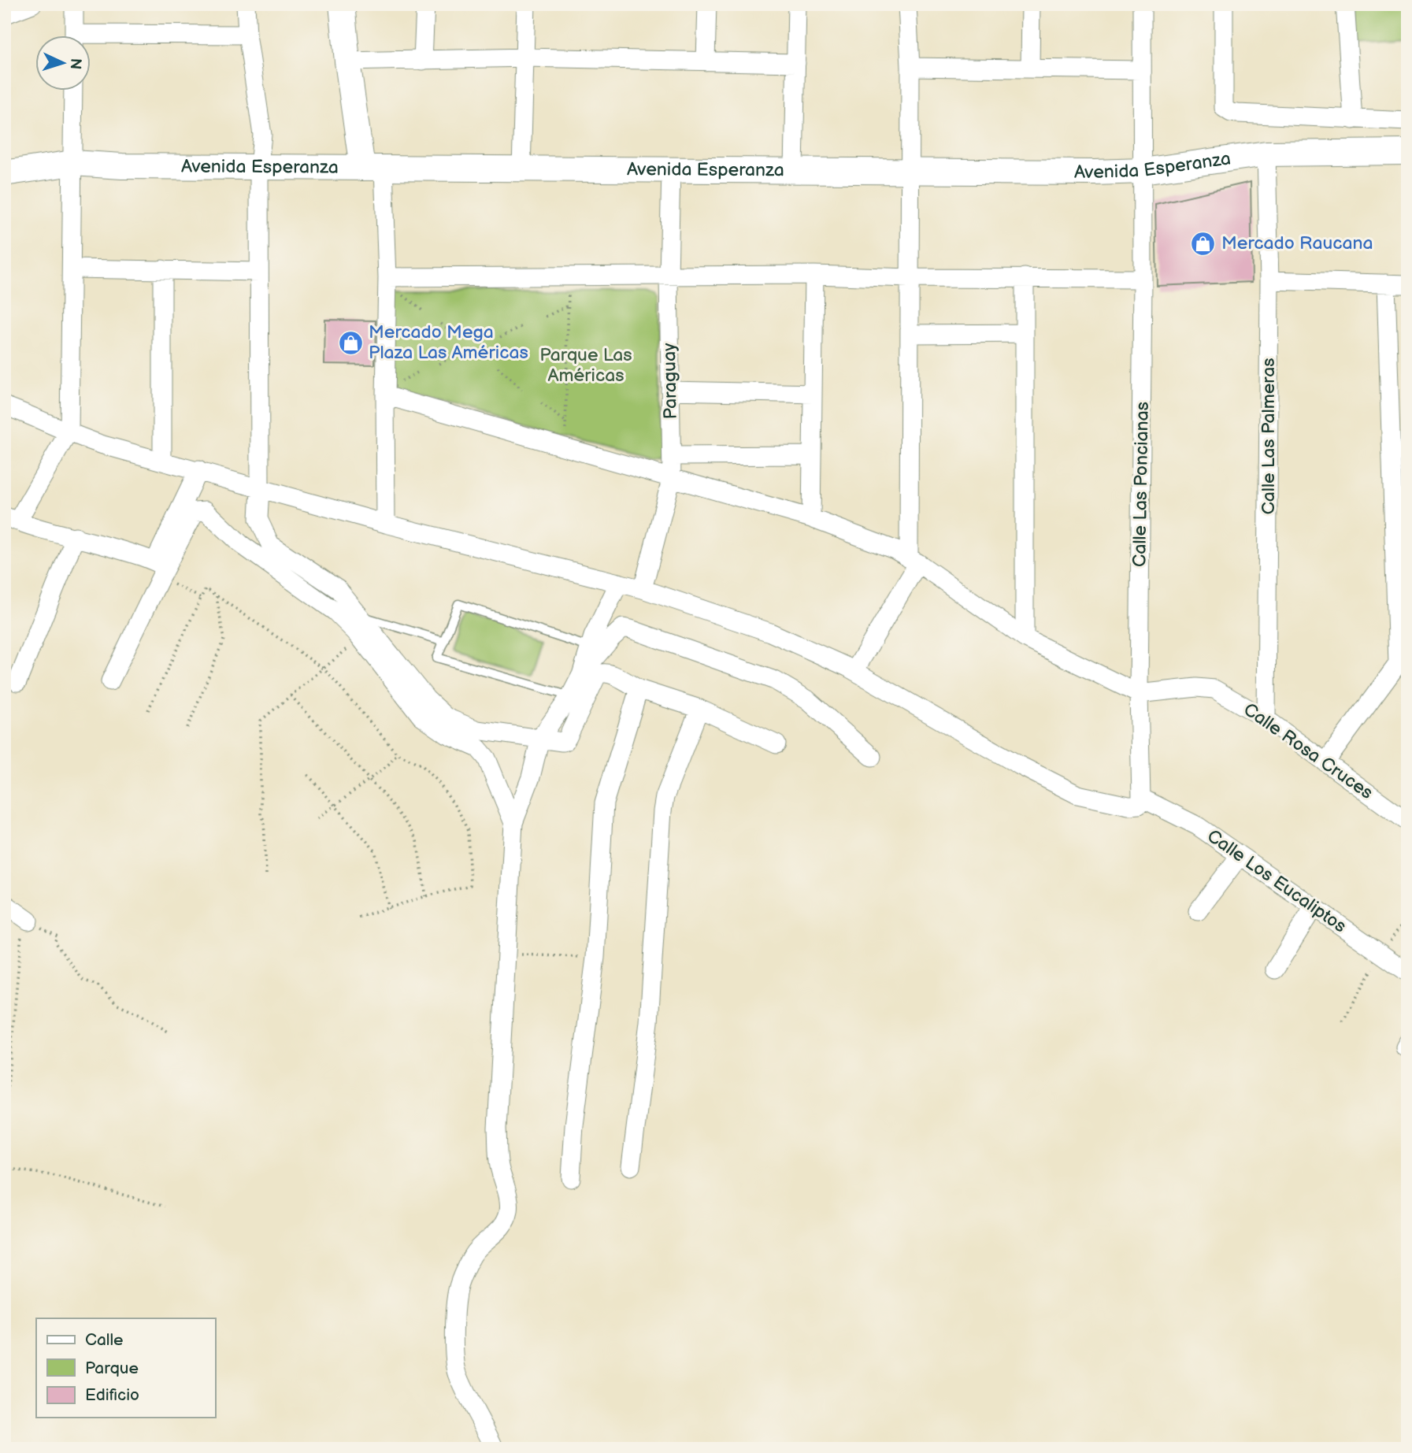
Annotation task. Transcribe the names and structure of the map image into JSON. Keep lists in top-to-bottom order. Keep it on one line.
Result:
{"streets":{"street":["Avenida Esperanza","Paraguay","Calle Las Palmeras","Calle Las Poncianas","Calle Rosa Cruces","Calle Los Eucaliptos"]},"crossings":[["Avenida Esperanza","Paraguay"],["Avenida Esperanza","Calle Las Palmeras"],["Avenida Esperanza","Calle Las Poncianas"],["Calle Las Palmeras","Calle Rosa Cruces"],["Calle Las Poncianas","Calle Rosa Cruces"],["Calle Las Poncianas","Calle Los Eucaliptos"]],"parks":["Parque Las Américas"],"places":{"shop":["Mercado Raucana","Mercado Mega Plaza Las Américas"]},"legend":["Calle","Parque","Edificio"],"north":"right"}
